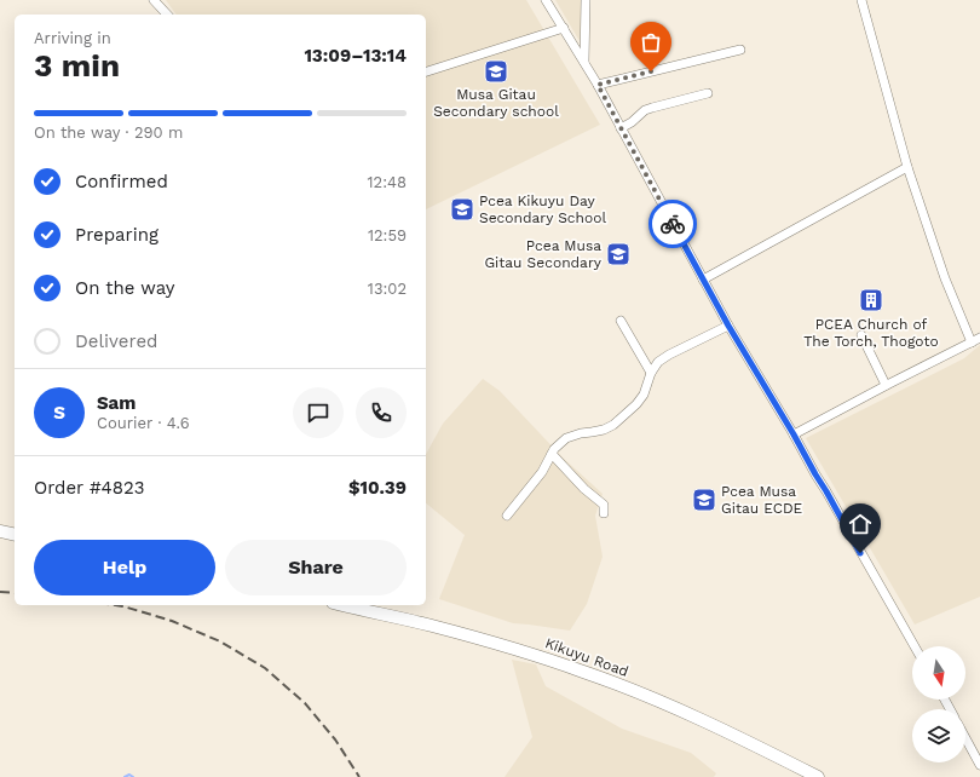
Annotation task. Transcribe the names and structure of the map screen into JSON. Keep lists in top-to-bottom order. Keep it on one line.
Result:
{"streets":{"main road":["Kikuyu Road"]},"places":{"school or university":["Musa Gitau Secondary school","Pcea Kikuyu Day Secondary School","Pcea Musa Gitau Secondary","Pcea Musa Gitau ECDE"],"building":["PCEA Church of The Torch, Thogoto"]},"north":"bottom","page":{"heading":["3 min","Arriving in","13:09–13:14"],"panel":["Sam","Courier · 4.6","Order #4823","$10.39"],"bar":"On the way · 290 m","list":[["Confirmed","12:48"],["Preparing","12:59"],["On the way","13:02"],"Delivered"],"round":"S","buttons":["Help","Share"]}}
